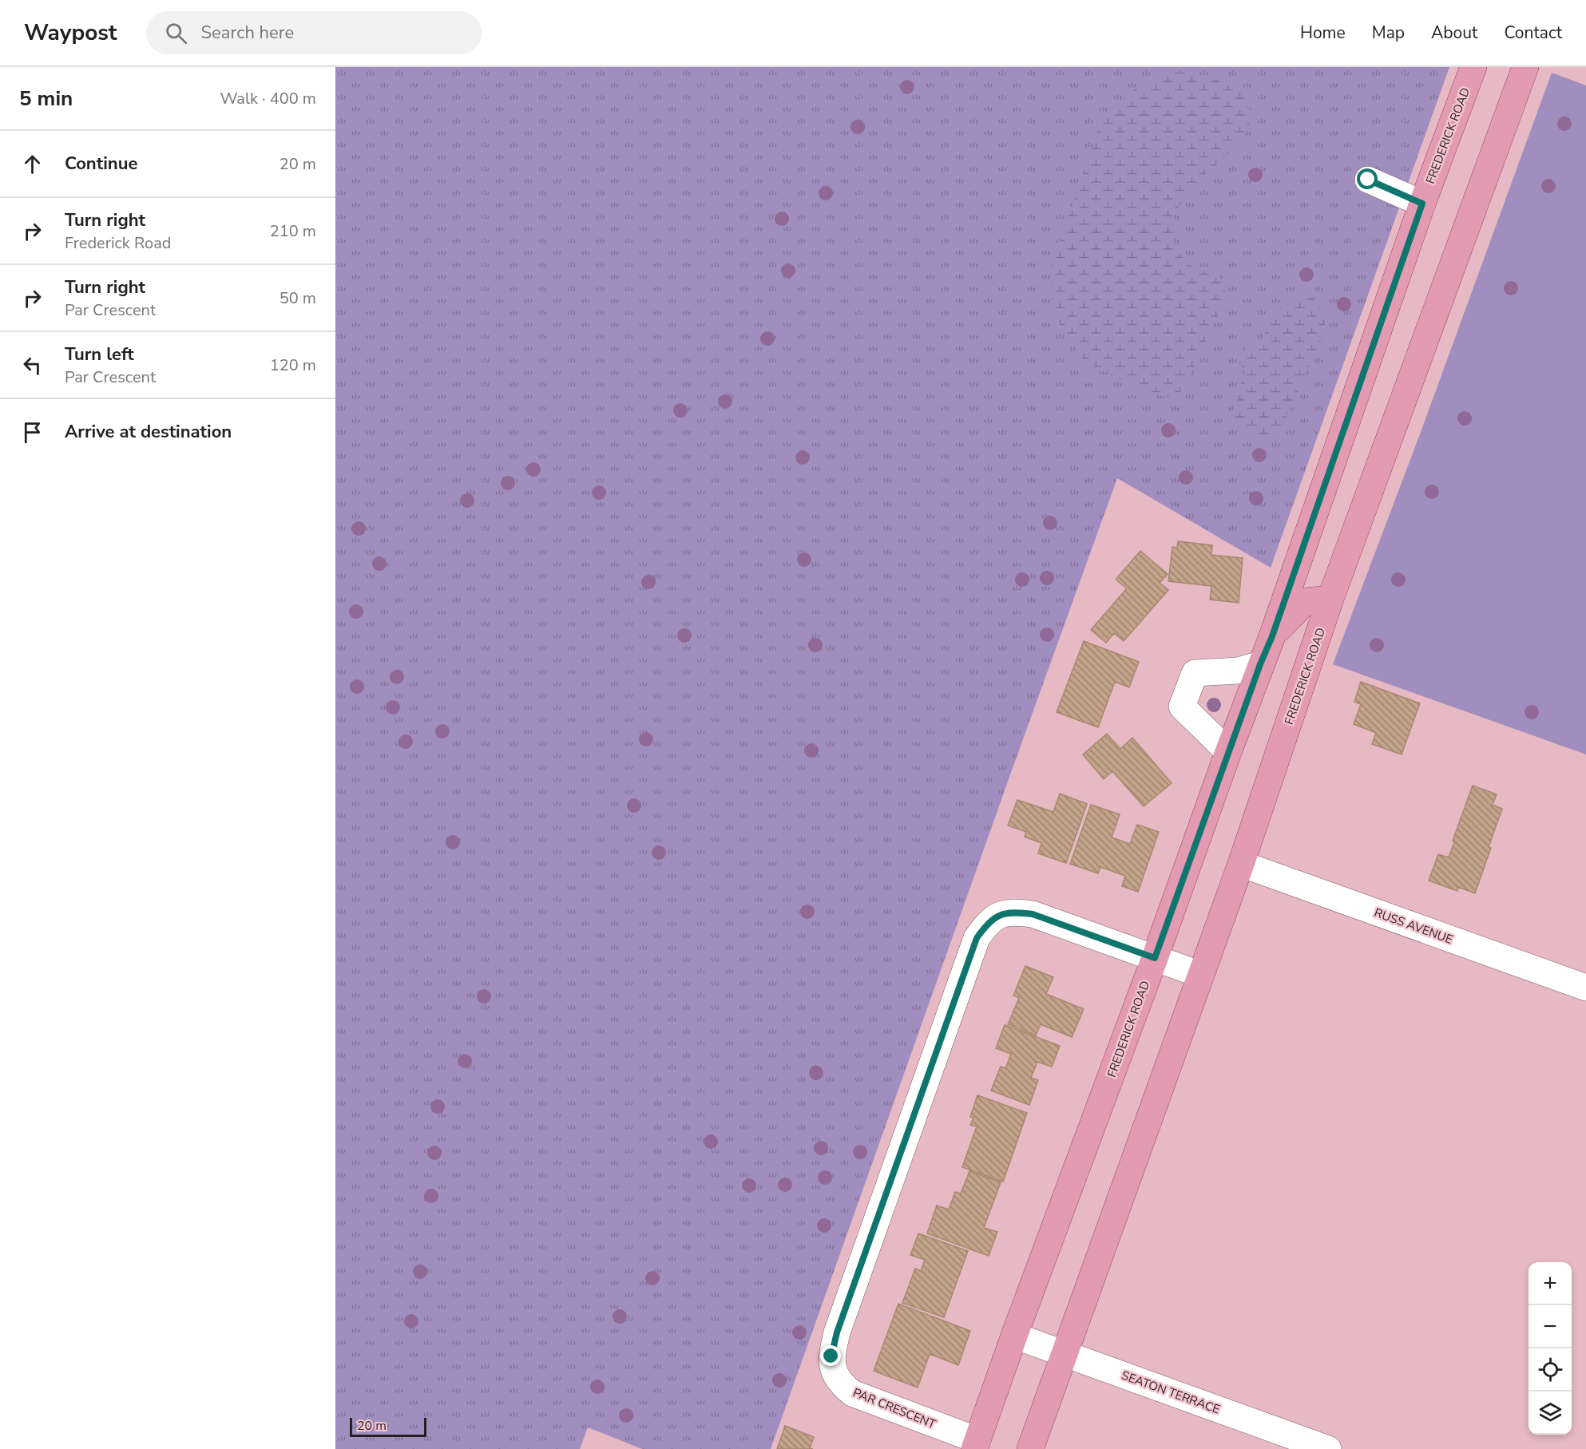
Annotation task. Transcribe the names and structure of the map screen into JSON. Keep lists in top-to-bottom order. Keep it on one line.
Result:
{"streets":{"main road":["FREDERICK ROAD"],"street":["RUSS AVENUE","SEATON TERRACE","PAR CRESCENT"]},"crossings":[["FREDERICK ROAD","RUSS AVENUE"],["FREDERICK ROAD","SEATON TERRACE"],["FREDERICK ROAD","PAR CRESCENT"]],"scale_bar":"20 m","page":{"header":"Waypost","search":"Search here","nav":["Home","Map","About","Contact"],"heading":["5 min","Walk · 400 m"],"list":[["Continue","20 m"],["Turn right","Frederick Road","210 m"],["Turn right","Par Crescent","50 m"],["Turn left","Par Crescent","120 m"],"Arrive at destination"],"map_buttons":["+","−"],"scale":"20 m"}}
